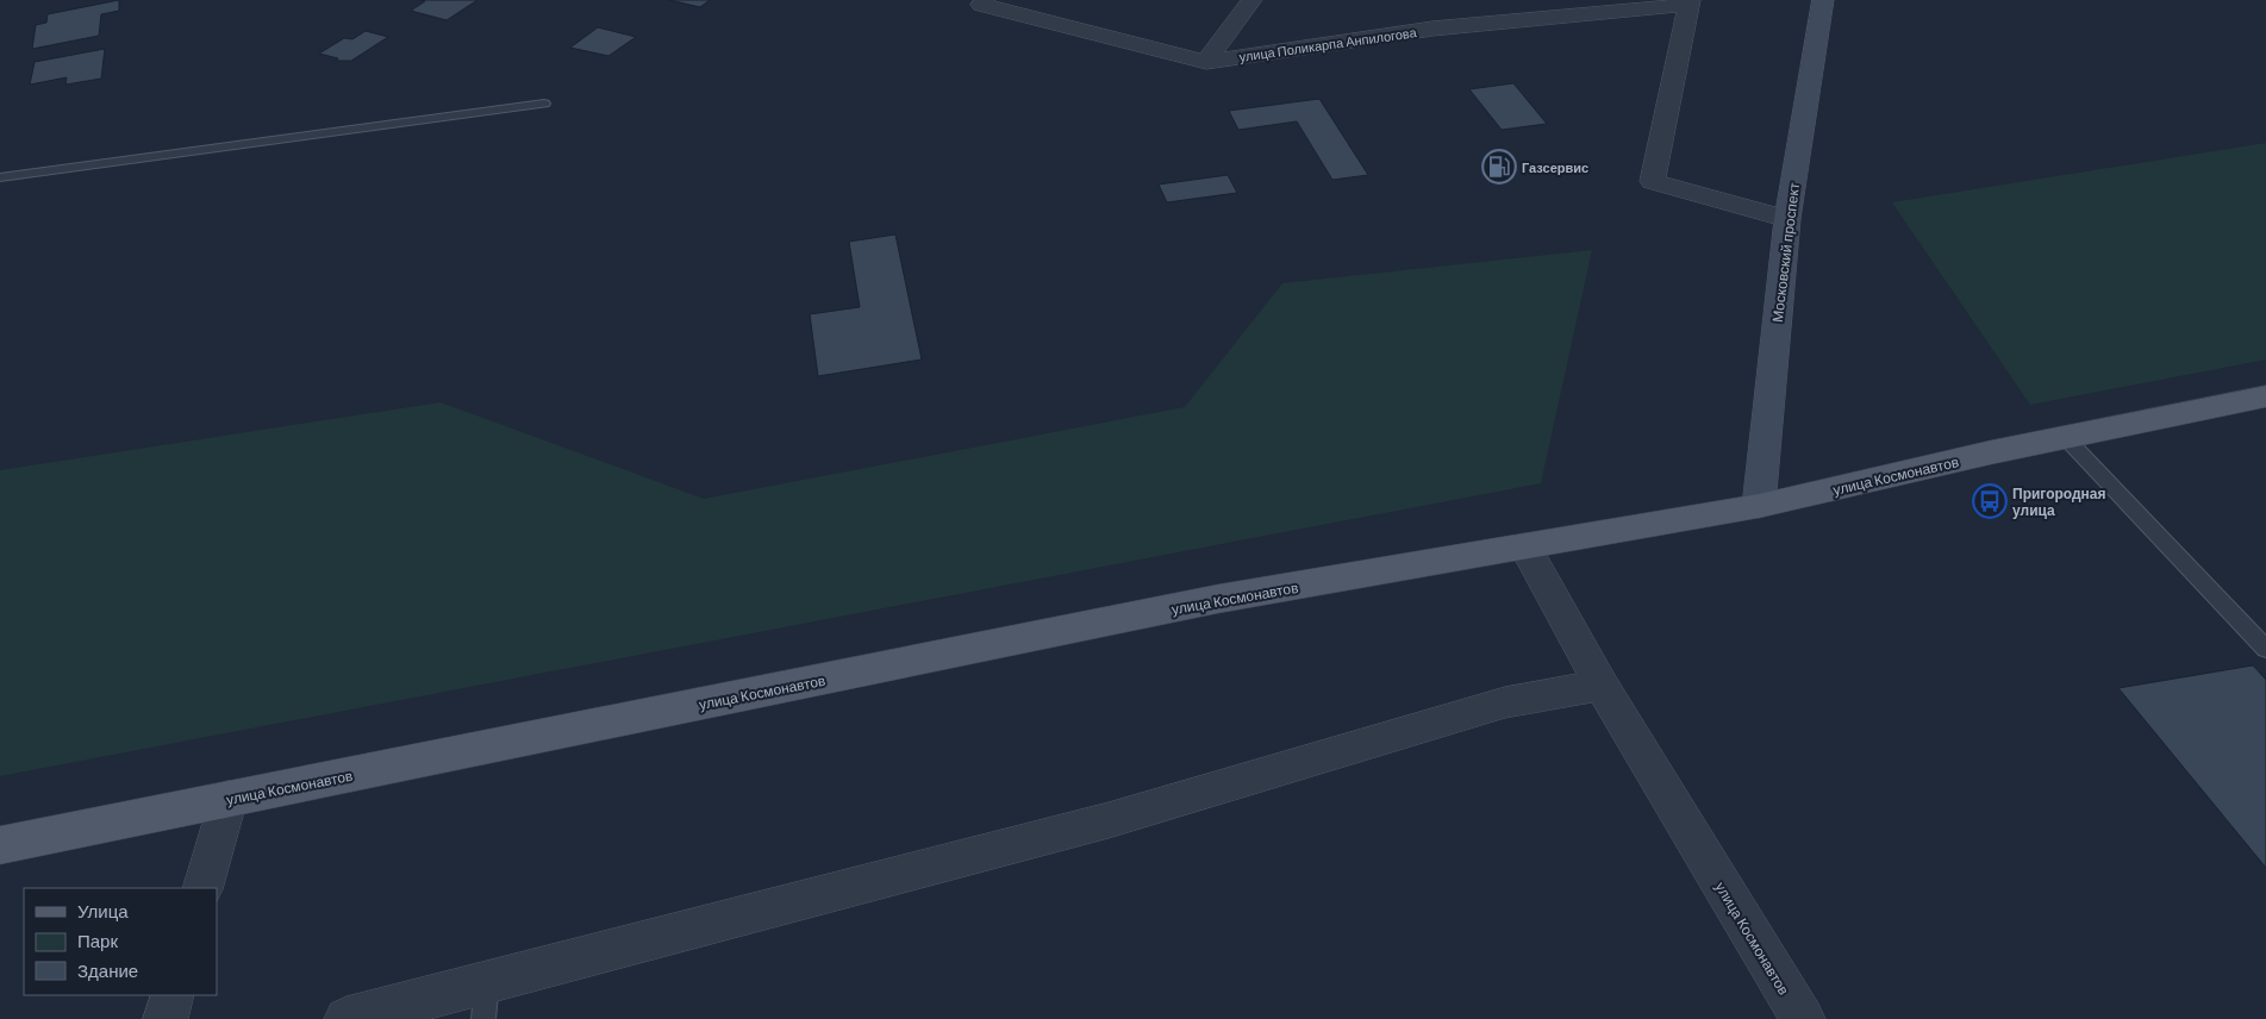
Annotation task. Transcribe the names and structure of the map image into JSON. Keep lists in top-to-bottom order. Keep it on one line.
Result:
{"streets":{"main road":["Московский проспект","улица Космонавтов"],"street":["улица Поликарпа Анпилогова"]},"crossings":[["Московский проспект","улица Космонавтов"]],"places":{"fuel station":["Газсервис"],"bus stop":["Пригородная улица"]},"legend":["Улица","Парк","Здание"]}
